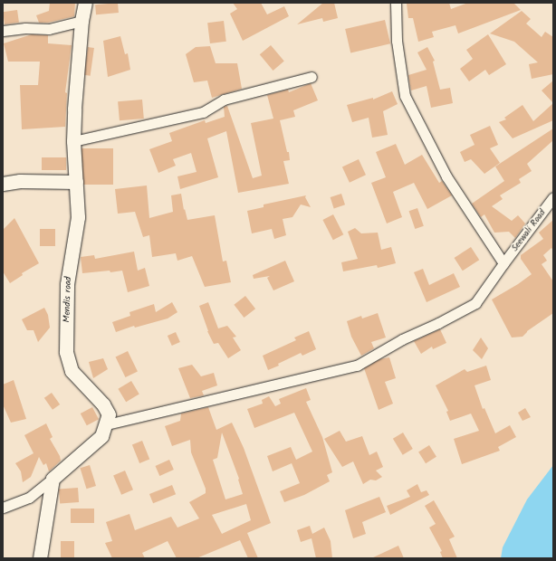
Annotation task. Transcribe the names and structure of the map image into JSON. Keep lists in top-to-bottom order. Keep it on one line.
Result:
{"streets":{"street":["Seewali Road","Mendis road"]},"crossings":[["Seewali Road","Mendis road"]]}
